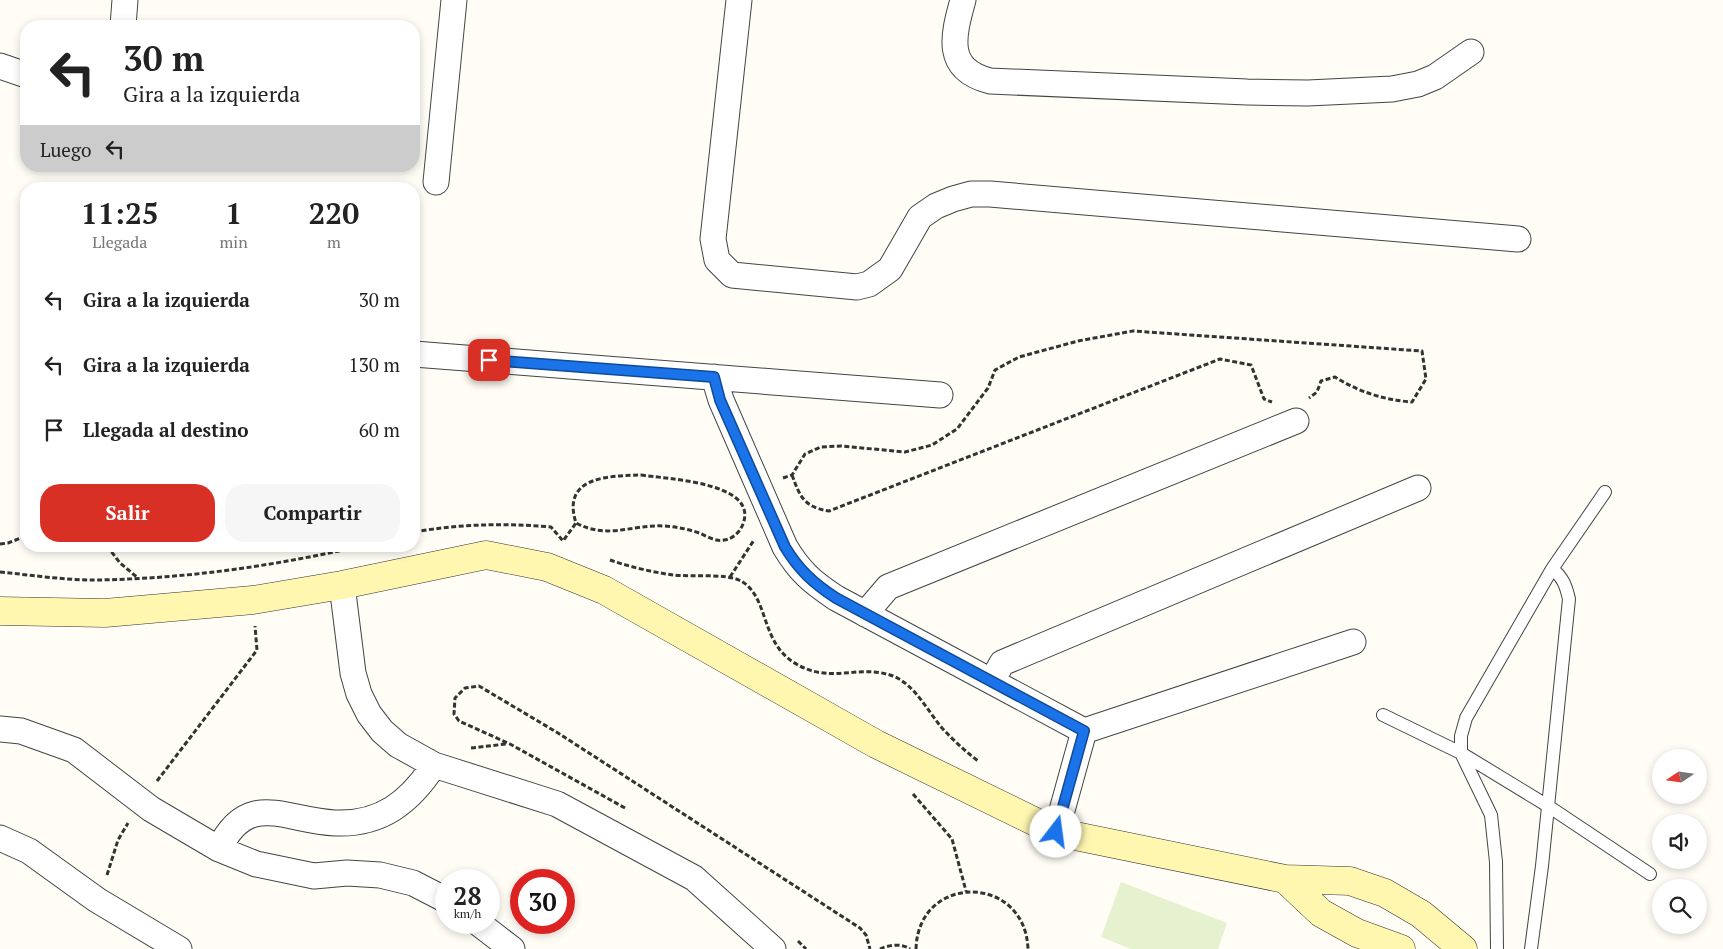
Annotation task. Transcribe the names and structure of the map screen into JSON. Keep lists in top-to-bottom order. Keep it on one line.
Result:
{"north":"left","page":{"turn":["30 m","Gira a la izquierda"],"then":"Luego","eta":["11:25","Llegada","1","min","220","m"],"list":[{"name":"Gira a la izquierda","value":"30 m"},{"name":"Gira a la izquierda","value":"130 m"},{"name":"Llegada al destino","value":"60 m"}],"buttons":["Salir","Compartir"],"speed":"28 km/h","limit":"30"}}
